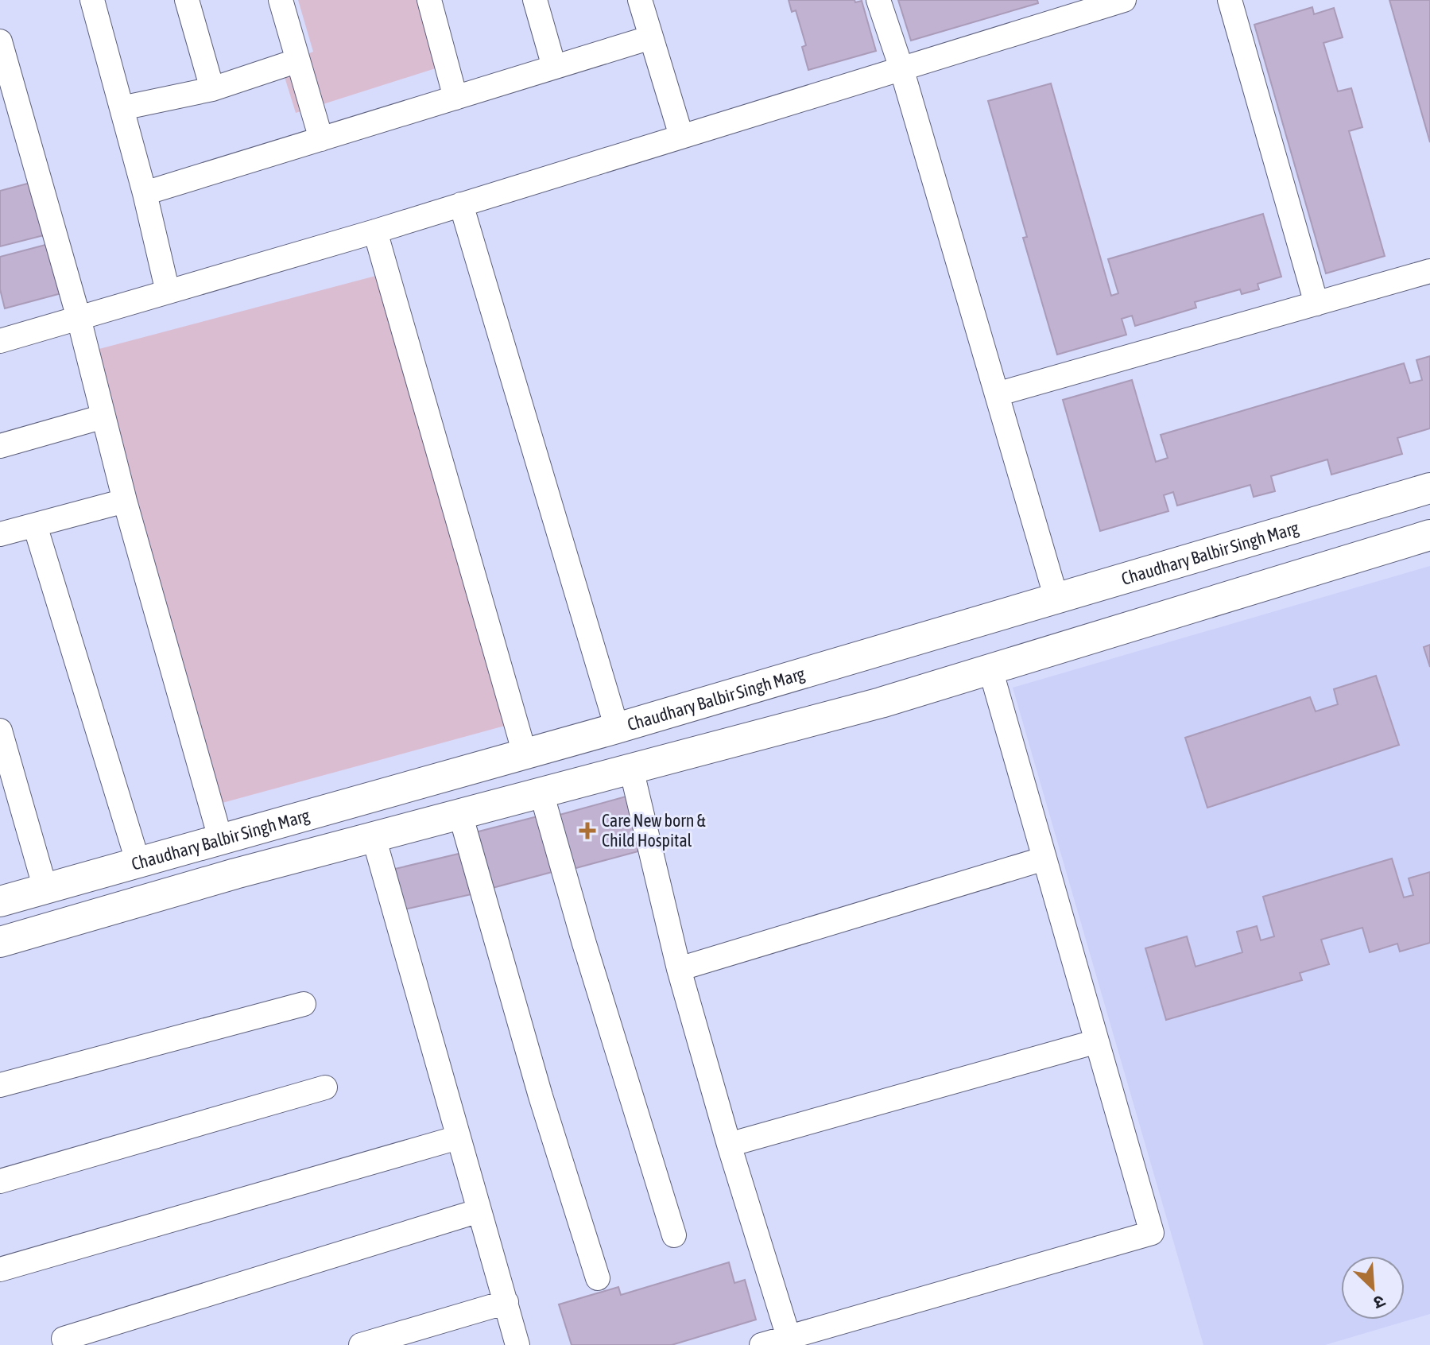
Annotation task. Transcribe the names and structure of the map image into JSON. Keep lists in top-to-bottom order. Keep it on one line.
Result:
{"streets":{"street":["Chaudhary Balbir Singh Marg"]},"places":{"health":["Care New born & Child Hospital"]},"north":"bottom right"}
